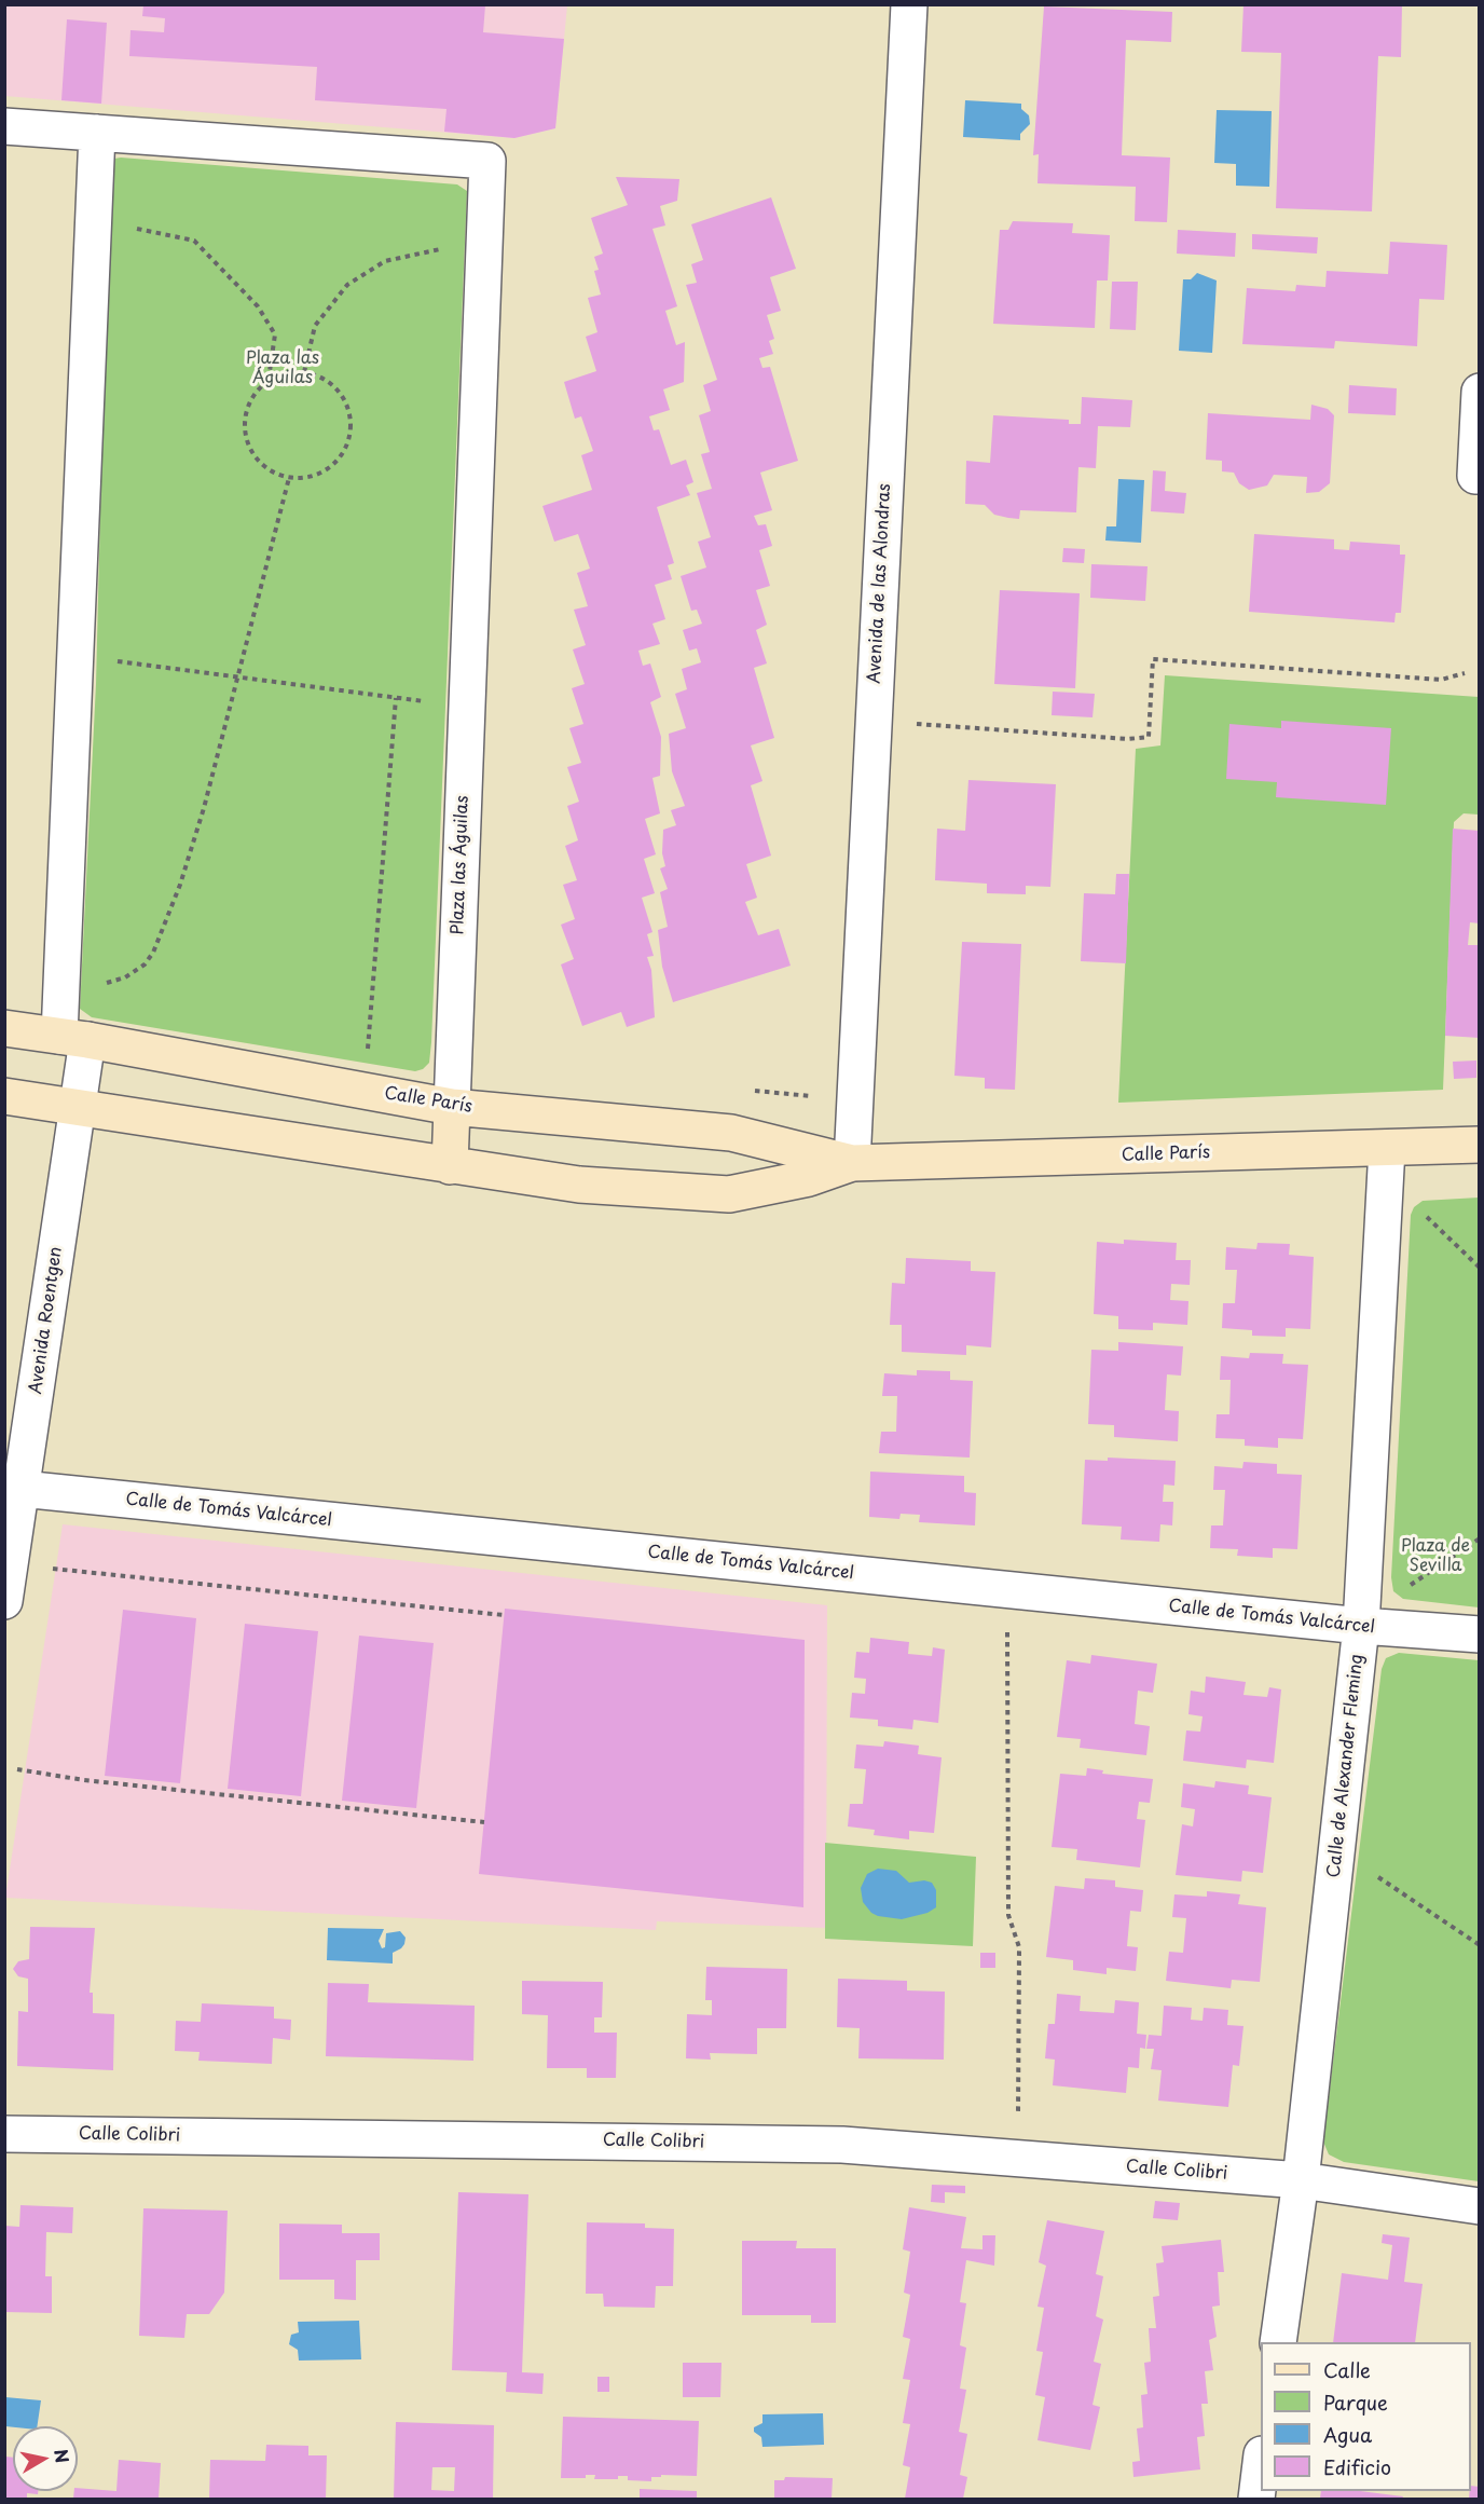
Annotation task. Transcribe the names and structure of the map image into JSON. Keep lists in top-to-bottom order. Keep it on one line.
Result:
{"streets":{"main road":["Calle París"],"street":["Avenida de las Alondras","Plaza las Águilas","Avenida Roentgen","Calle de Tomás Valcárcel","Calle de Alexander Fleming","Calle Colibri"]},"crossings":[["Avenida de las Alondras","Calle París"],["Plaza las Águilas","Calle París"],["Calle París","Avenida Roentgen"],["Calle París","Calle de Alexander Fleming"],["Avenida Roentgen","Calle de Tomás Valcárcel"],["Calle de Tomás Valcárcel","Calle de Alexander Fleming"],["Calle de Alexander Fleming","Calle Colibri"]],"parks":["Plaza las Águilas","Plaza de Sevilla"],"legend":["Calle","Parque","Agua","Edificio"],"north":"right"}
